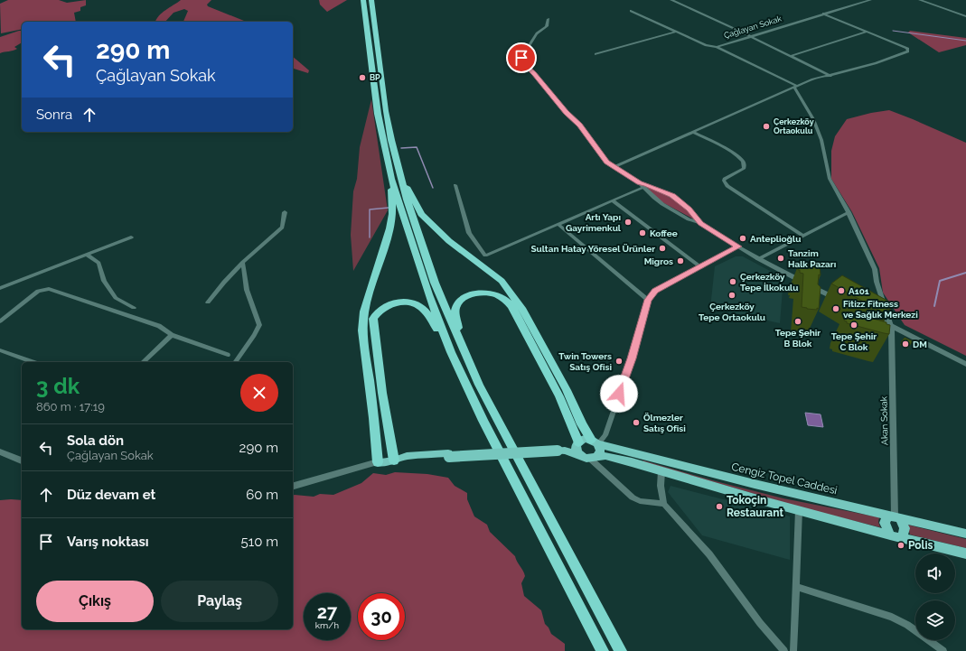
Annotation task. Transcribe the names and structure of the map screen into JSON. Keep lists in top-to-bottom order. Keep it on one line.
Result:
{"streets":{"main road":["Cengiz Topel Caddesi"],"street":["Çağlayan Sokak","Akan Sokak"]},"crossings":[["Akan Sokak","Cengiz Topel Caddesi"]],"places":["BP","Çerkezköy Ortaokulu","Artı Yapı Gayrimenkul","Koffee","Anteplioğlu","Sultan Hatay Yöresel Ürünler","Tanzim Halk Pazarı","Migros","Çerkezköy Tepe İlkokulu","A101","Çerkezköy Tepe Ortaokulu","Fitizz Fitness ve Sağlık Merkezi","Tepe Şehir B Blok","Tepe Şehir C Blok","DM","Twin Towers Satış Ofisi","Ölmezler Satış Ofisi","Tokoçin Restaurant","Polis"],"page":{"turn":["290 m","Çağlayan Sokak"],"then":"Sonra","heading":["3 dk","860 m · 17:19"],"list":[{"name":"Sola dön","note":"Çağlayan Sokak","value":"290 m"},{"name":"Düz devam et","value":"60 m"},{"name":"Varış noktası","value":"510 m"}],"buttons":["Çıkış","Paylaş"],"speed":"27 km/h","limit":"30"}}
